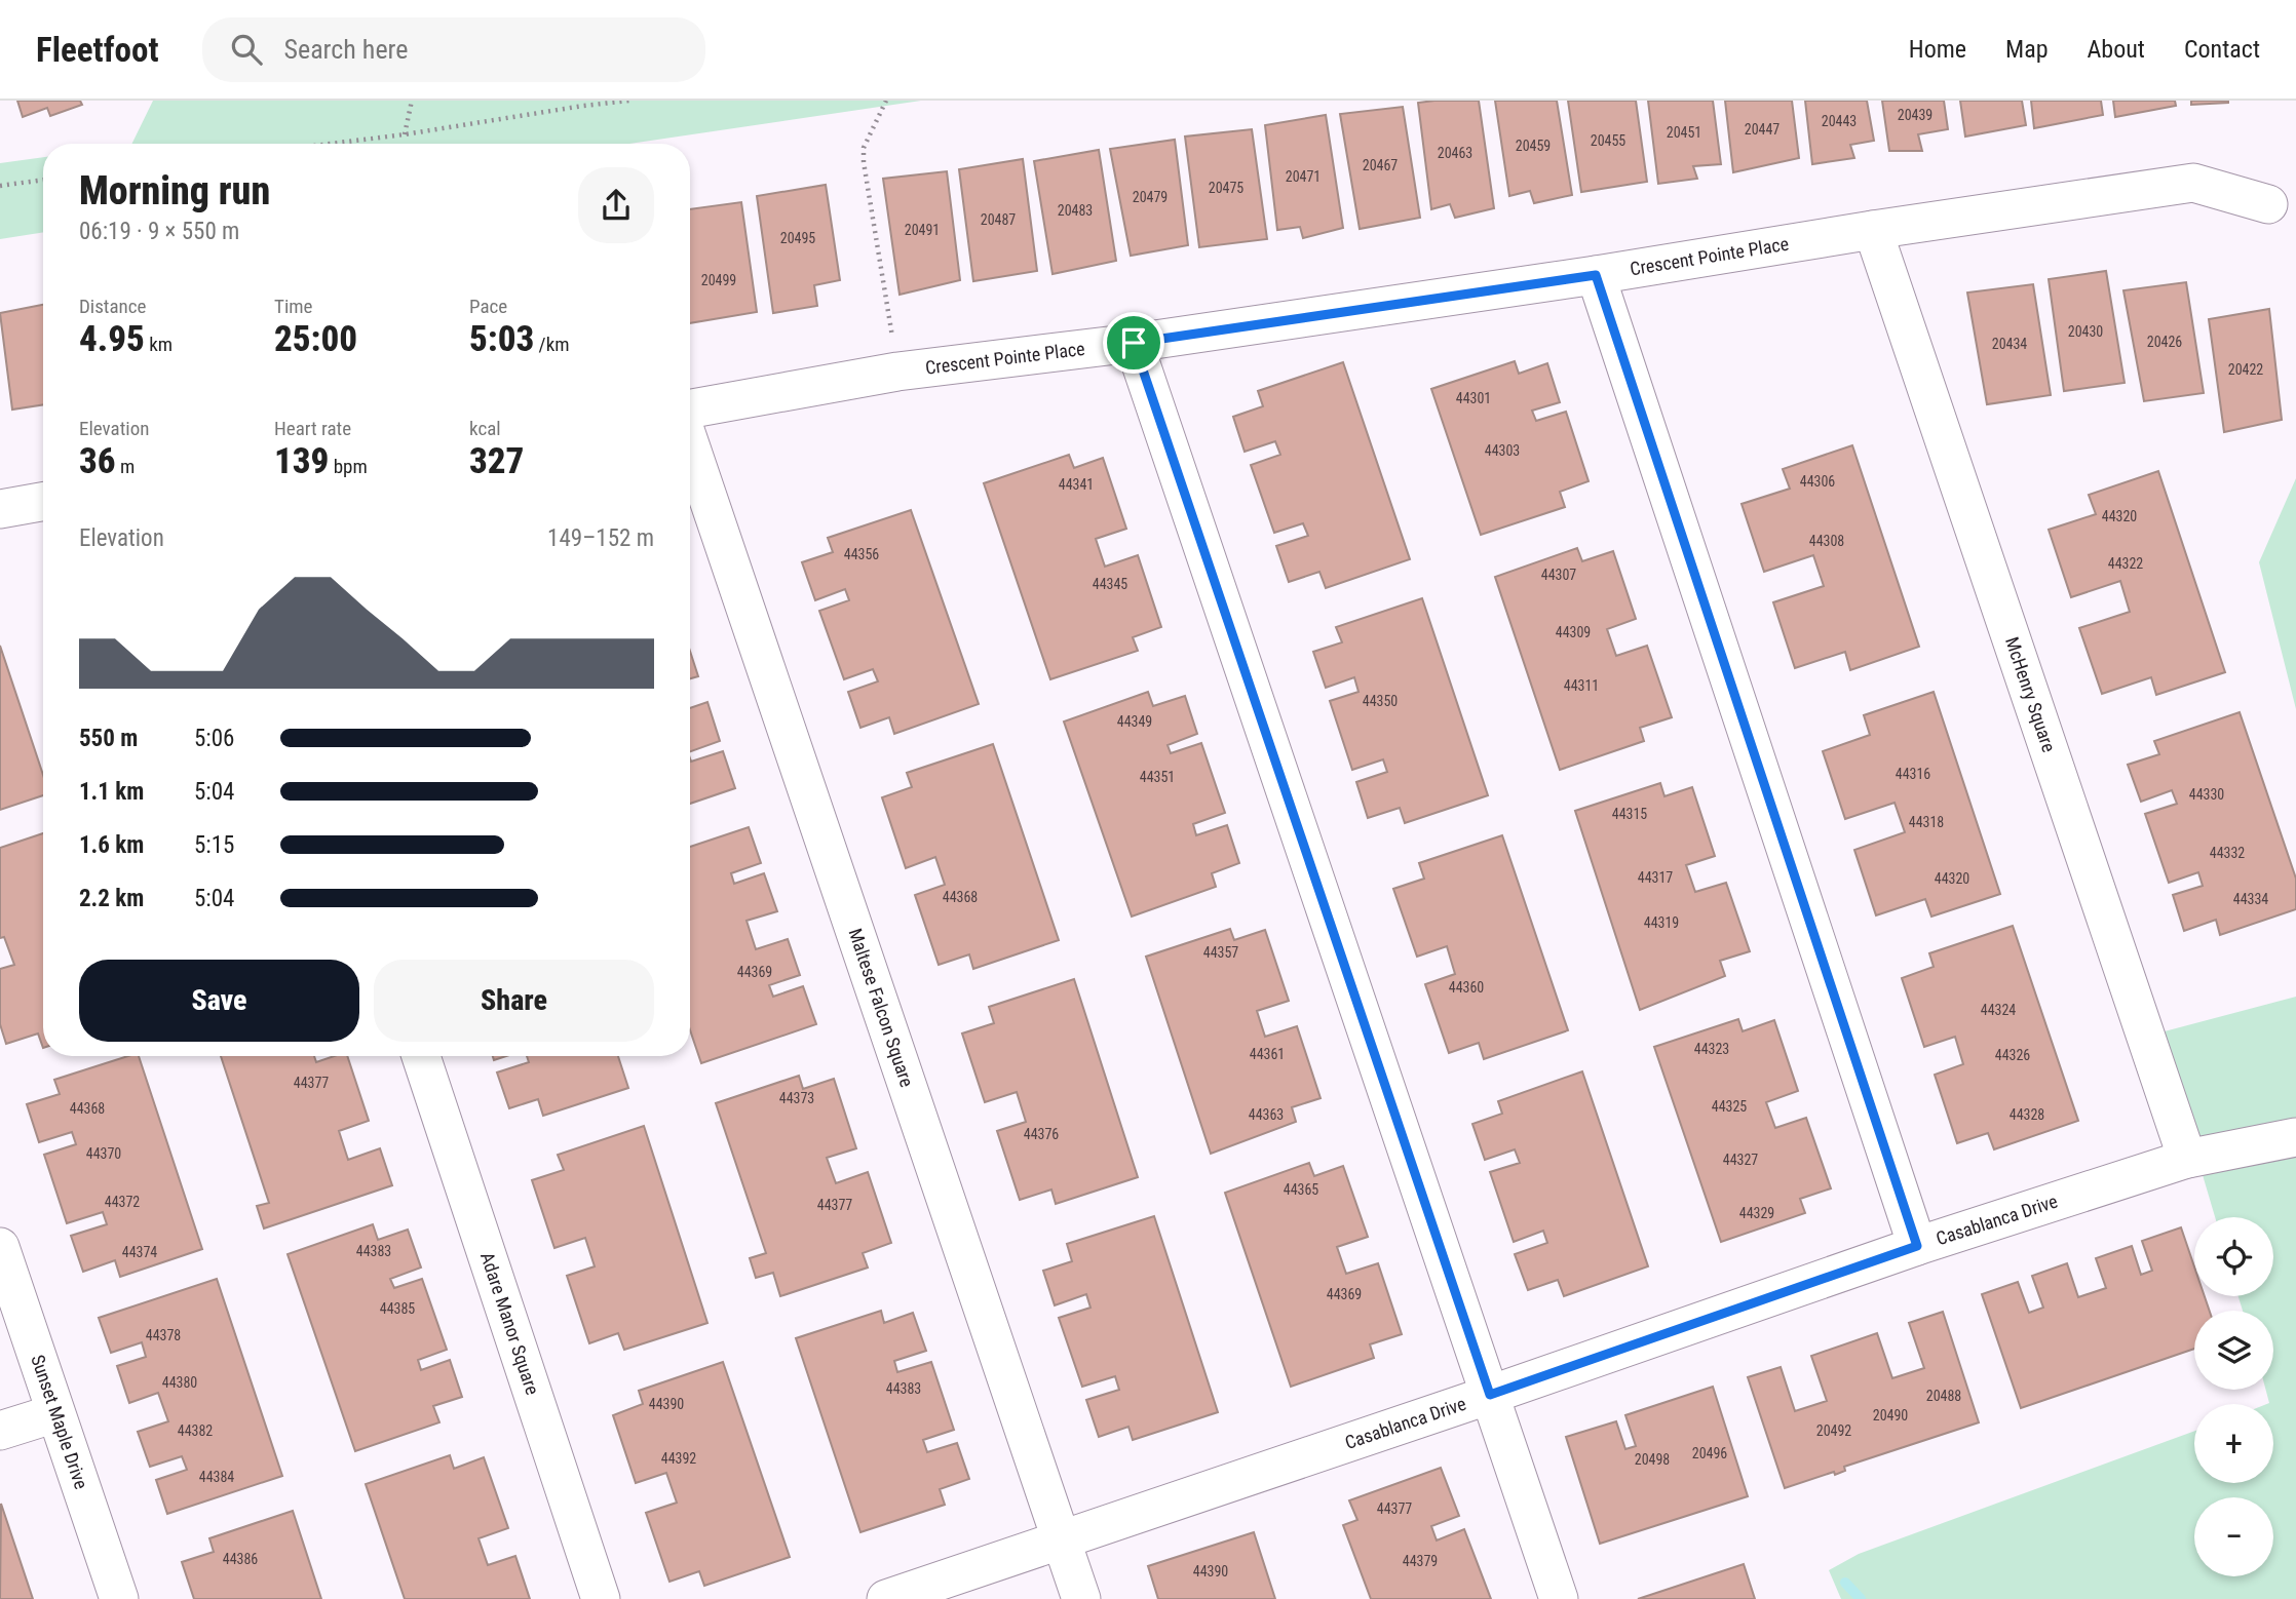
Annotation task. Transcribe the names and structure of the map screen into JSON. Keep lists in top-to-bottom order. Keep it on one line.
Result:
{"streets":{"street":["Crescent Pointe Place","McHenry Square","Maltese Falcon Square","Casablanca Drive","Adare Manor Square","Sunset Maple Drive"]},"crossings":[["Crescent Pointe Place","McHenry Square"],["McHenry Square","Casablanca Drive"],["Maltese Falcon Square","Casablanca Drive"]],"house_numbers":["20439","20443","20447","20451","20455","20459","20463","20467","20471","20475","20479","20483","20487","20491","20495","20499","20430","20426","20434","20422","44301","44303","44306","44341","44320","44308","44356","44322","44307","44345","44309","44311","44350","44349","44316","44351","44330","44315","44318","44332","44317","44320","44368","44334","44319","44357","44369","44360","44324","44323","44361","44326","44377","44373","44325","44368","44363","44328","44376","44370","44327","44365","44372","44377","44329","44383","44374","44369","44385","44378","44380","44383","20488","44390","20490","44382","20492","20496","44392","20498","44384","44377","44386","44379","44390"],"page":{"header":"Fleetfoot","search":"Search here","nav":["Home","Map","About","Contact"],"heading":["Morning run","06:19 · 9 × 550 m"],"stats":[["Distance","4.95 km"],["Time","25:00"],["Pace","5:03 /km"],["Elevation","36 m"],["Heart rate","139 bpm"],["kcal","327"]],"chart":["Elevation","149–152 m"],"list":[{"name":"550 m","note":"5:06"},{"name":"1.1 km","note":"5:04"},{"name":"1.6 km","note":"5:15"},{"name":"2.2 km","note":"5:04"}],"buttons":["Save","Share"],"map_buttons":["+","−"]}}
